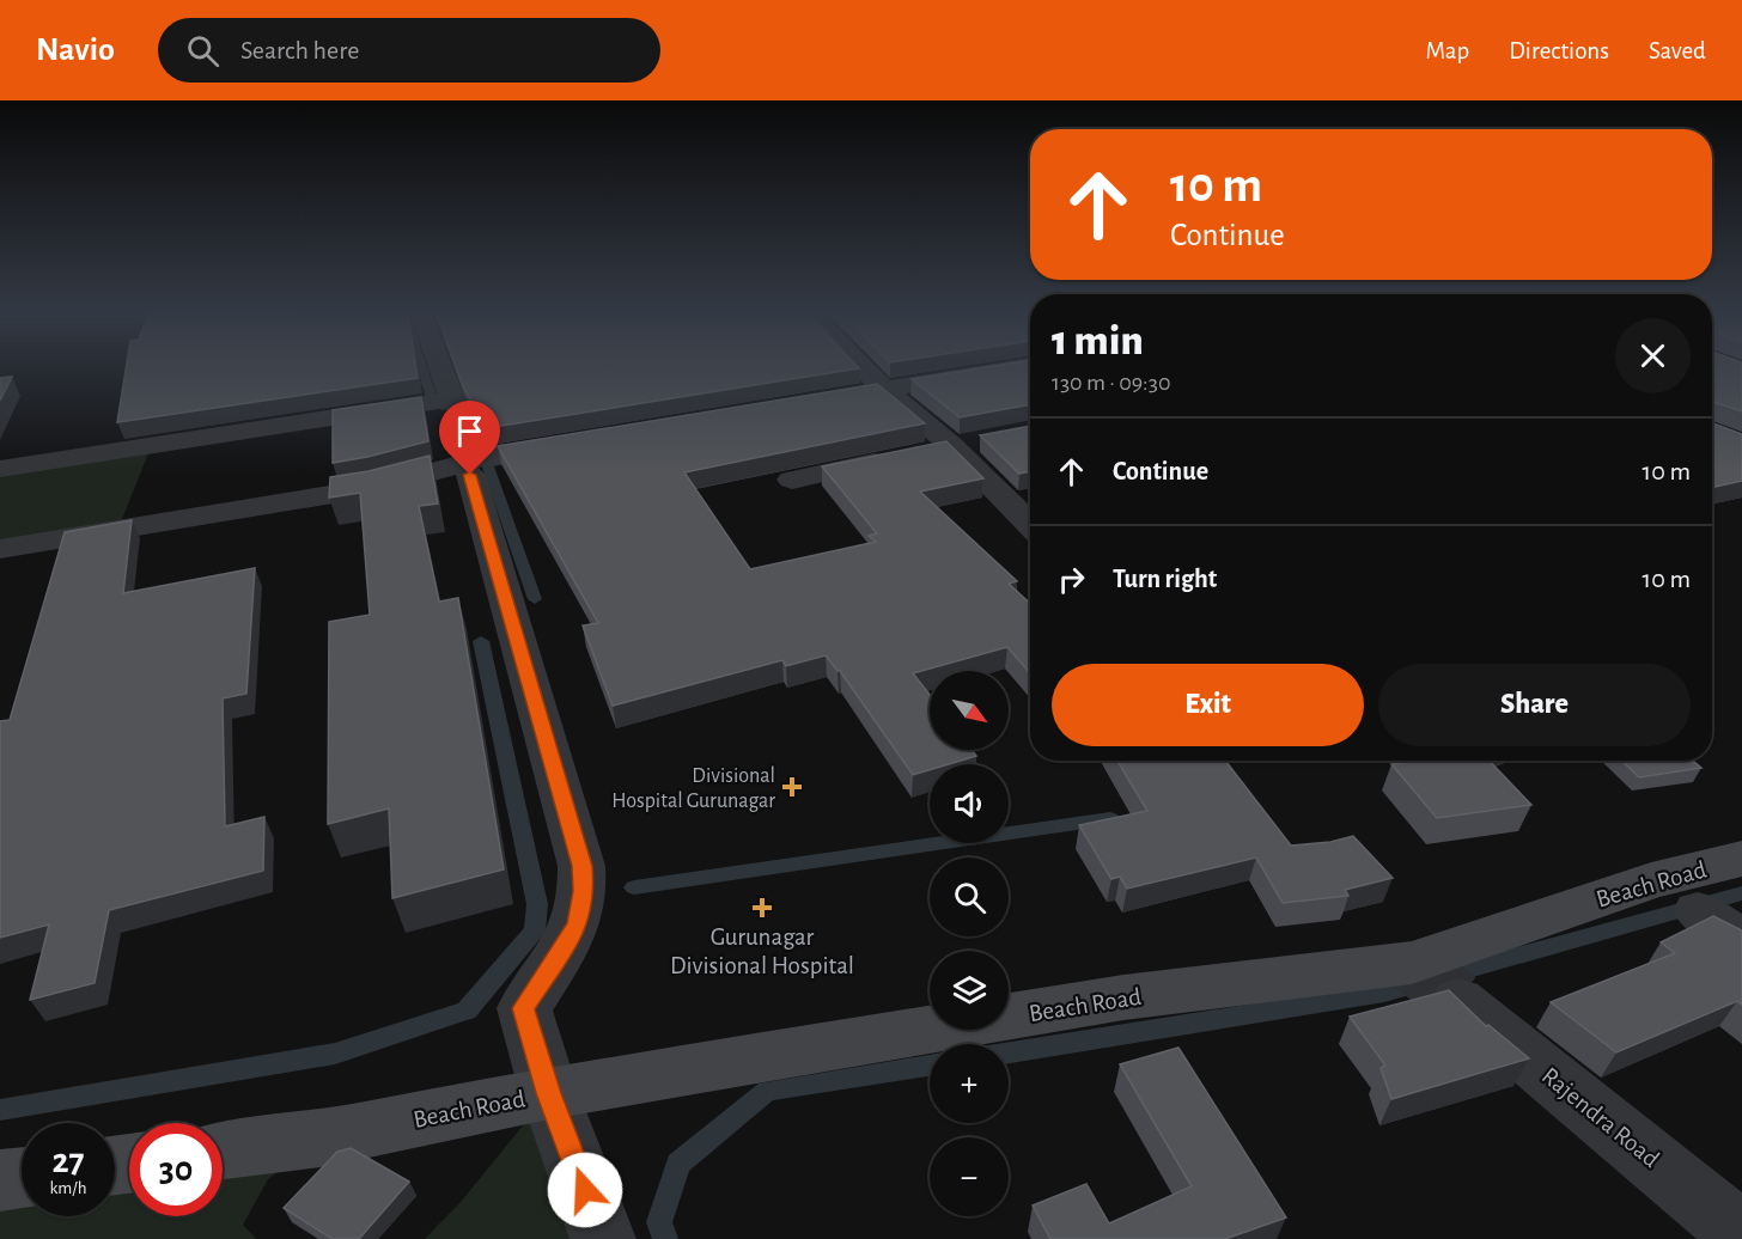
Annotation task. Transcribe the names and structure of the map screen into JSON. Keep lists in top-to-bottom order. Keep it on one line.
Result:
{"streets":{"main road":["Beach Road"],"street":["Rajendra Road"]},"places":{"health":["Divisional Hospital Gurunagar","Gurunagar Divisional Hospital"]},"north":"bottom right","page":{"header":"Navio","search":"Search here","nav":["Map","Directions","Saved"],"turn":["10 m","Continue"],"heading":["1 min","130 m · 09:30"],"list":[{"name":"Continue","value":"10 m"},{"name":"Turn right","value":"10 m"}],"buttons":["Exit","Share"],"map_buttons":["+","−"],"speed":"27 km/h","limit":"30"}}
